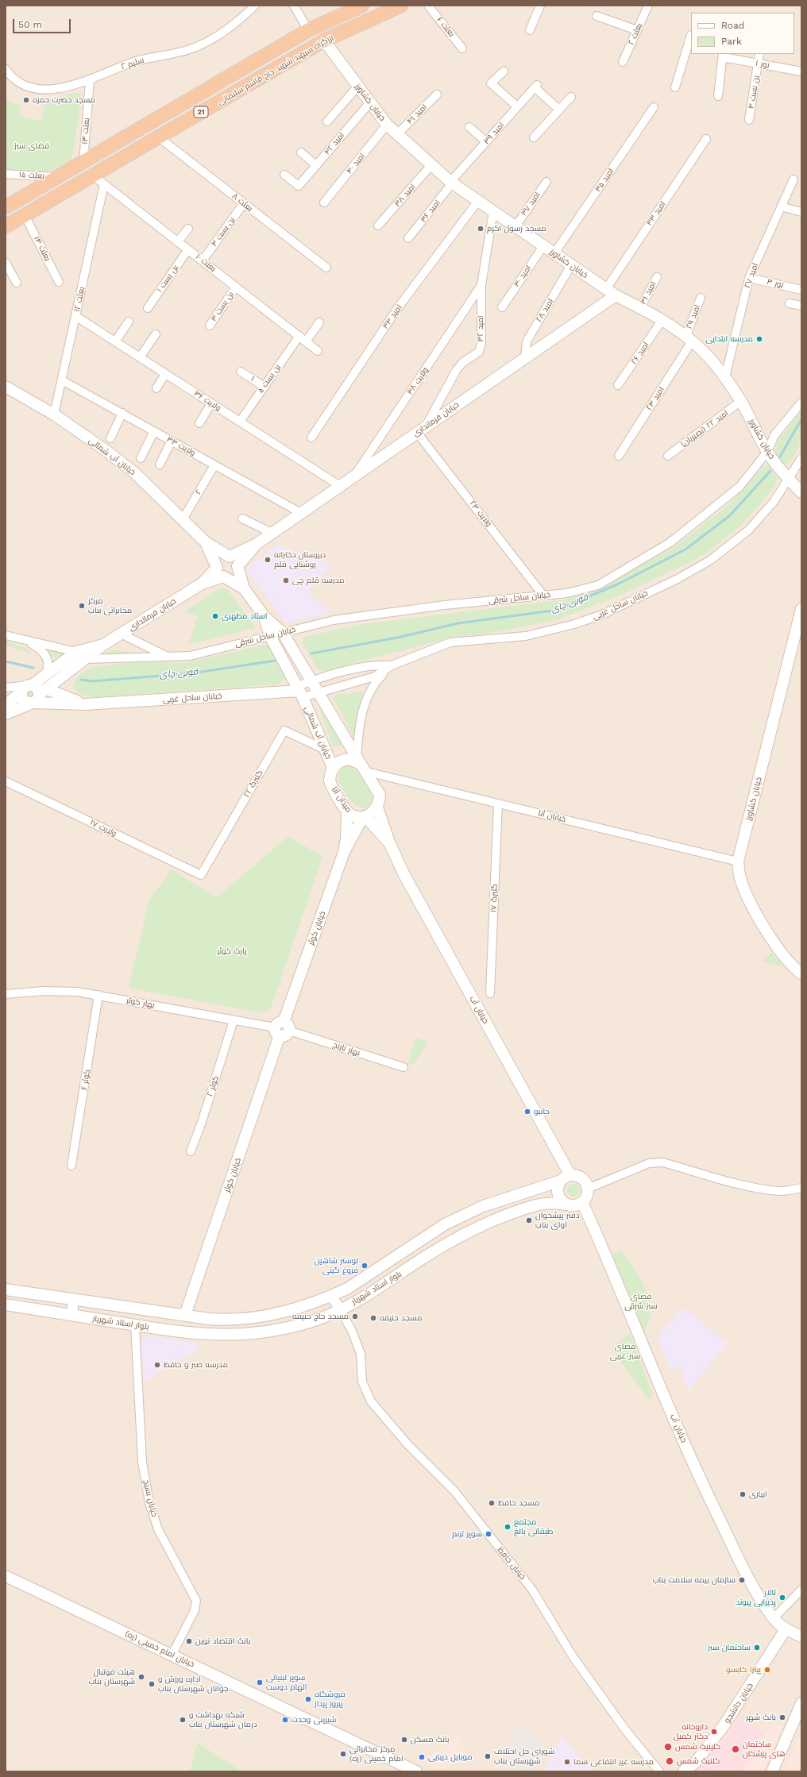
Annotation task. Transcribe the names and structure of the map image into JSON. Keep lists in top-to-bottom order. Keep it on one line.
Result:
{"streets":{"highway":["بزرگراه سپهبد شهید حاج قاسم سلیمانی","21"],"main road":["خیابان کشاورز","خیابان فرمانداری","خیابان آب شمالی","خیابان ساحل غربی","میدان آنا","خیابان کوثر","خیابان آب","بلوار استاد شهریار","خیابان امام خمینی (ره)","خیابان دانشجو"],"street":["بعثت ۶","بعثت ۲","سلیم ۲","نور ۱","بن بست ۴","امید ۴۱","بعثت ۱۳","امید ۳۹","امید ۴۲","امید ۴۰","بعثت ۱۵","امید ۳۵","امید ۳۸","بعثت ۸","امید ۳۷","امید ۳۶","امید ۳۳","بعثت ۱۴","بعثت ۱۰","امید ۲۷","امید ۳۰","بن بست ۱","نور ۳","امید ۳۱","بعثت ۱۲","بن بست ۳","امید ۲۸","امید ۳۴","امید ۲۹","امید ۳۲","امید ۲۶","۱","بن بست ۵","ولایت ۳۸","امید ۲۴","ولایت ۳۶","امید ۲۲ (نصیریان)","ولایت ۳۴","۲","ولایت ۲۳","خیابان ساحل شرقی","گلبرگ ۲۲","خیابان آنا","ولایت ۱۷","گلبرگ ۱۷","بهار کوثر","بهار نارنج","کوثر ۶","کوثر ۲","خیابان بسیج","خیابان حافظ"]},"crossings":[["سلیم ۲","بعثت ۱۳"],["نور ۱","بن بست ۴"],["بزرگراه سپهبد شهید حاج قاسم سلیمانی","خیابان کشاورز"],["بزرگراه سپهبد شهید حاج قاسم سلیمانی","بعثت ۱۳"],["بزرگراه سپهبد شهید حاج قاسم سلیمانی","بعثت ۱۵"],["بزرگراه سپهبد شهید حاج قاسم سلیمانی","بعثت ۸"],["بزرگراه سپهبد شهید حاج قاسم سلیمانی","بعثت ۱۴"],["بزرگراه سپهبد شهید حاج قاسم سلیمانی","بعثت ۱۰"],["بن بست ۴","بعثت ۸"],["بن بست ۴","بعثت ۱۰"],["خیابان کشاورز","امید ۴۱"],["خیابان کشاورز","امید ۳۹"],["خیابان کشاورز","امید ۴۲"],["خیابان کشاورز","امید ۴۰"],["خیابان کشاورز","امید ۳۵"],["خیابان کشاورز","امید ۳۸"],["خیابان کشاورز","امید ۳۷"],["خیابان کشاورز","امید ۳۶"],["خیابان کشاورز","امید ۳۳"],["خیابان کشاورز","امید ۲۷"],["خیابان کشاورز","امید ۳۰"],["خیابان کشاورز","امید ۳۱"],["خیابان کشاورز","امید ۲۸"],["خیابان کشاورز","امید ۳۴"],["خیابان کشاورز","امید ۲۹"],["خیابان کشاورز","امید ۳۲"],["خیابان کشاورز","امید ۲۶"],["خیابان کشاورز","امید ۲۴"],["خیابان کشاورز","خیابان فرمانداری"],["خیابان کشاورز","امید ۲۲ (نصیریان)"],["خیابان کشاورز","خیابان ساحل شرقی"],["خیابان کشاورز","خیابان ساحل غربی"],["خیابان کشاورز","خیابان آنا"],["امید ۳۹","امید ۳۶"],["بعثت ۱۰","بن بست ۱"],["بعثت ۱۰","بعثت ۱۲"],["بعثت ۱۰","بن بست ۳"],["بعثت ۱۰","بن بست ۵"],["امید ۲۷","نور ۳"],["بعثت ۱۲","ولایت ۳۶"],["بعثت ۱۲","ولایت ۳۴"],["بعثت ۱۲","خیابان آب شمالی"],["امید ۲۸","خیابان فرمانداری"],["امید ۲۹","امید ۲۴"],["امید ۳۲","ولایت ۳۸"],["امید ۳۲","خیابان فرمانداری"],["امید ۳۲","ولایت ۲۳"],["۱","بن بست ۵"],["بن بست ۵","ولایت ۳۶"],["ولایت ۳۸","خیابان فرمانداری"],["ولایت ۳۶","خیابان فرمانداری"],["خیابان فرمانداری","ولایت ۳۴"],["خیابان فرمانداری","خیابان آب شمالی"],["خیابان فرمانداری","ولایت ۲۳"],["خیابان فرمانداری","خیابان ساحل شرقی"],["خیابان فرمانداری","خیابان ساحل غربی"],["ولایت ۳۴","۲"],["خیابان آب شمالی","۲"],["خیابان آب شمالی","خیابان ساحل شرقی"],["خیابان آب شمالی","خیابان ساحل غربی"],["خیابان آب شمالی","گلبرگ ۲۲"],["خیابان آب شمالی","میدان آنا"],["خیابان آب شمالی","خیابان آنا"],["خیابان آب شمالی","خیابان کوثر"],["خیابان آب شمالی","خیابان آب"],["ولایت ۲۳","خیابان ساحل شرقی"],["گلبرگ ۲۲","ولایت ۱۷"],["میدان آنا","خیابان آنا"],["میدان آنا","خیابان کوثر"],["میدان آنا","خیابان آب"],["خیابان آنا","گلبرگ ۱۷"],["خیابان آنا","خیابان کوثر"],["خیابان آنا","خیابان آب"],["خیابان کوثر","بهار کوثر"],["خیابان کوثر","خیابان آب"],["خیابان کوثر","بهار نارنج"],["خیابان کوثر","بلوار استاد شهریار"],["بهار کوثر","بهار نارنج"],["بهار کوثر","کوثر ۶"],["بهار کوثر","کوثر ۲"],["خیابان آب","بلوار استاد شهریار"],["خیابان آب","خیابان دانشجو"],["بلوار استاد شهریار","خیابان بسیج"],["بلوار استاد شهریار","خیابان حافظ"],["خیابان بسیج","خیابان امام خمینی (ره)"]],"water":["قوبی چای"],"parks":["فضای سبز","پارک کوثر","فضای سبز شرقی","فضای سبز غربی"],"places":["مسجد حضرت حمزه","مسجد رسول اکرم","مدرسه ابتدایی","دبیرستان دخترانه روشنایی قلم","مدرسه قلم چی","مرکز مخابراتی بناب","استاد مطهری","جانبو","دفتر پیشخوان آوای بناب","لوستر شاهین فروغ گیتی","مسجد حاج حنیفه","مسجد حنیفه","مدرسه صبر و حافظ","آبیاری","مسجد حافظ","مجتمع طبقاتی بالغ","سوپر ترنم","سازمان بیمه سلامت بناب","تالار پذیرایی پیوند","بانک اقتصاد نوین","ساختمان سبز","پیتزا کایسو","هیئت فوتبال شهرستان بناب","سوپر لبنیاتی الهام دوست","اداره ورزش و جوانان شهرستان بناب","فروشگاه پیروز پرداز","بانک شهر","شبکه بهداشت و درمان شهرستان بناب","شیرینی وحدت","داروخانه دکتر کفیل","بانک مسکن","کلینیک شمس","ساختمان های پزشکان","مرکز مخابراتی امام خمینی (ره)","شورای حل اختلاف شهرستان بناب","موبایل دیبایی","کلنیک شمس","مدرسه غیر انتفاعی سما"],"legend":["Road","Park"],"scale_bar":"50 m"}
